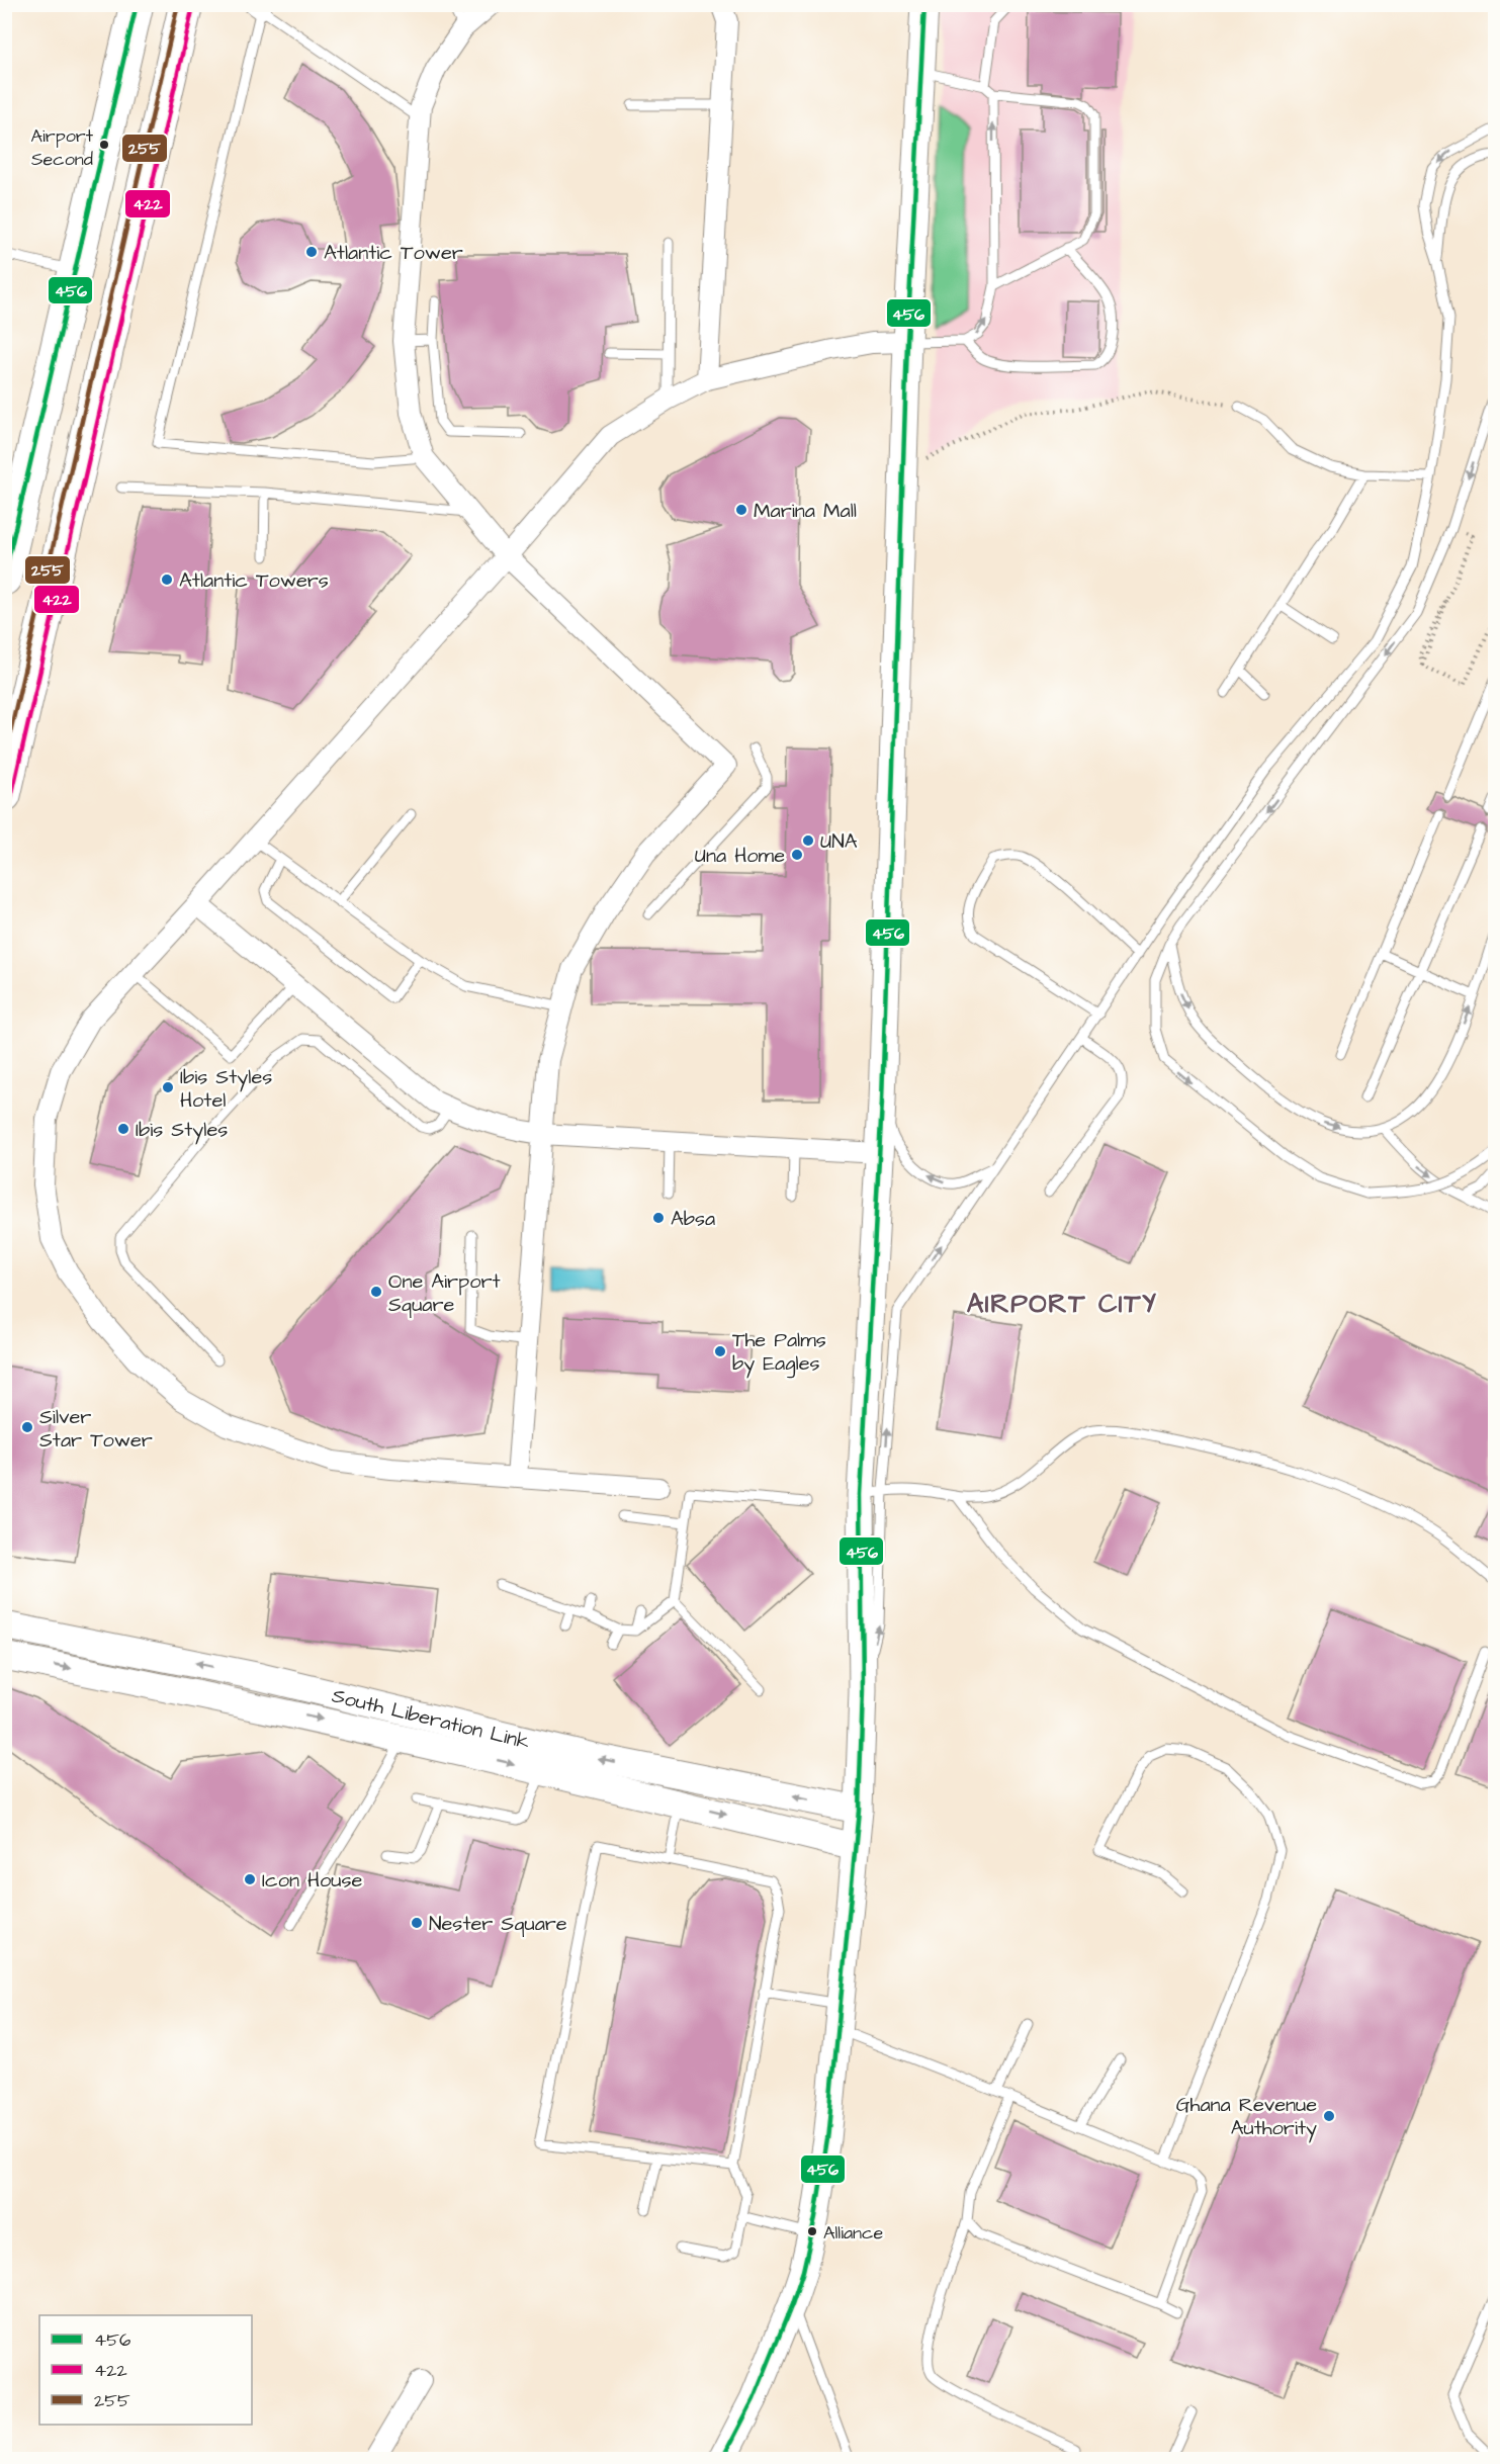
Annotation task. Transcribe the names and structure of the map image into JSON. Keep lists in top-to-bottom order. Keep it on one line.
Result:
{"streets":{"main road":["South Liberation Link"]},"districts":["AIRPORT CITY"],"places":["Airport Second","Atlantic Tower","Marina Mall","Atlantic Towers","UNA","Una Home","Ibis Styles Hotel","Ibis Styles","Absa","One Airport Square","The Palms by Eagles","Silver Star Tower","Icon House","Nester Square","Ghana Revenue Authority","Alliance"],"lines":["transit line 456","transit line 255","transit line 422"],"legend":["456","422","255"]}
